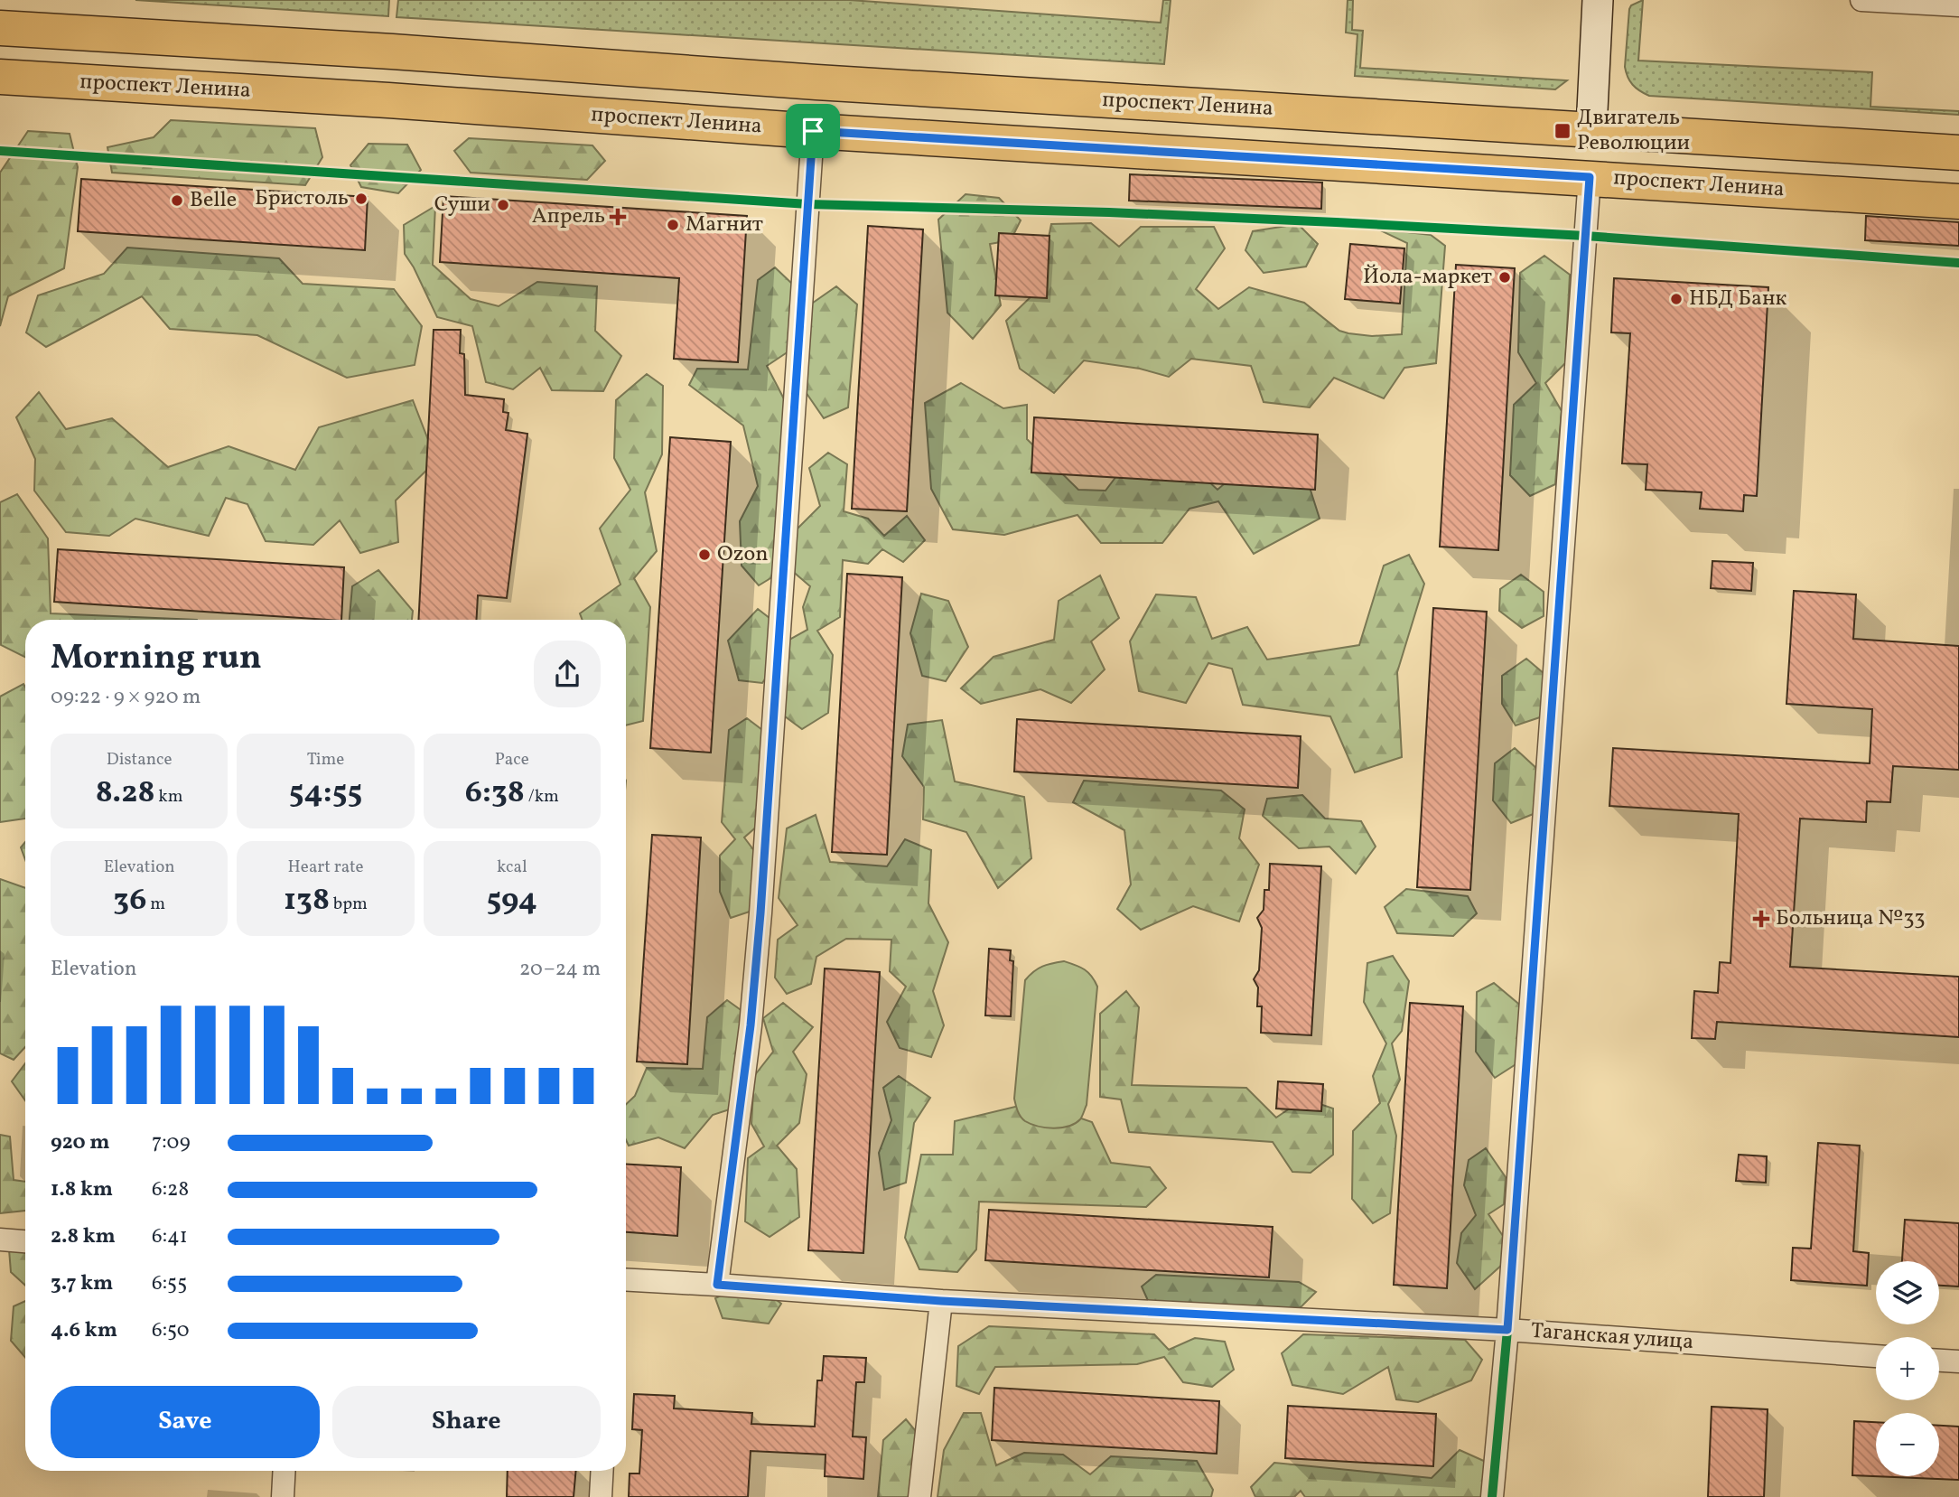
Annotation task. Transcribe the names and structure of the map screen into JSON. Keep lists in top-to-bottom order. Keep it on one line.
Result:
{"streets":{"main road":["проспект Ленина"],"street":["Таганская улица"]},"places":{"transit":["Двигатель Революции"],"other":["Бристоль","Belle","Суши","Магнит","Йола-маркет","НБД Банк","Ozon"],"health":["Апрель","Больница №33"]},"page":{"heading":["Morning run","09:22 · 9 × 920 m"],"stats":[["Distance","8.28 km"],["Time","54:55"],["Pace","6:38 /km"],["Elevation","36 m"],["Heart rate","138 bpm"],["kcal","594"]],"chart":["Elevation","20–24 m"],"list":[{"name":"920 m","note":"7:09"},{"name":"1.8 km","note":"6:28"},{"name":"2.8 km","note":"6:41"},{"name":"3.7 km","note":"6:55"},{"name":"4.6 km","note":"6:50"}],"map_buttons":["+","−"],"buttons":["Save","Share"]}}
